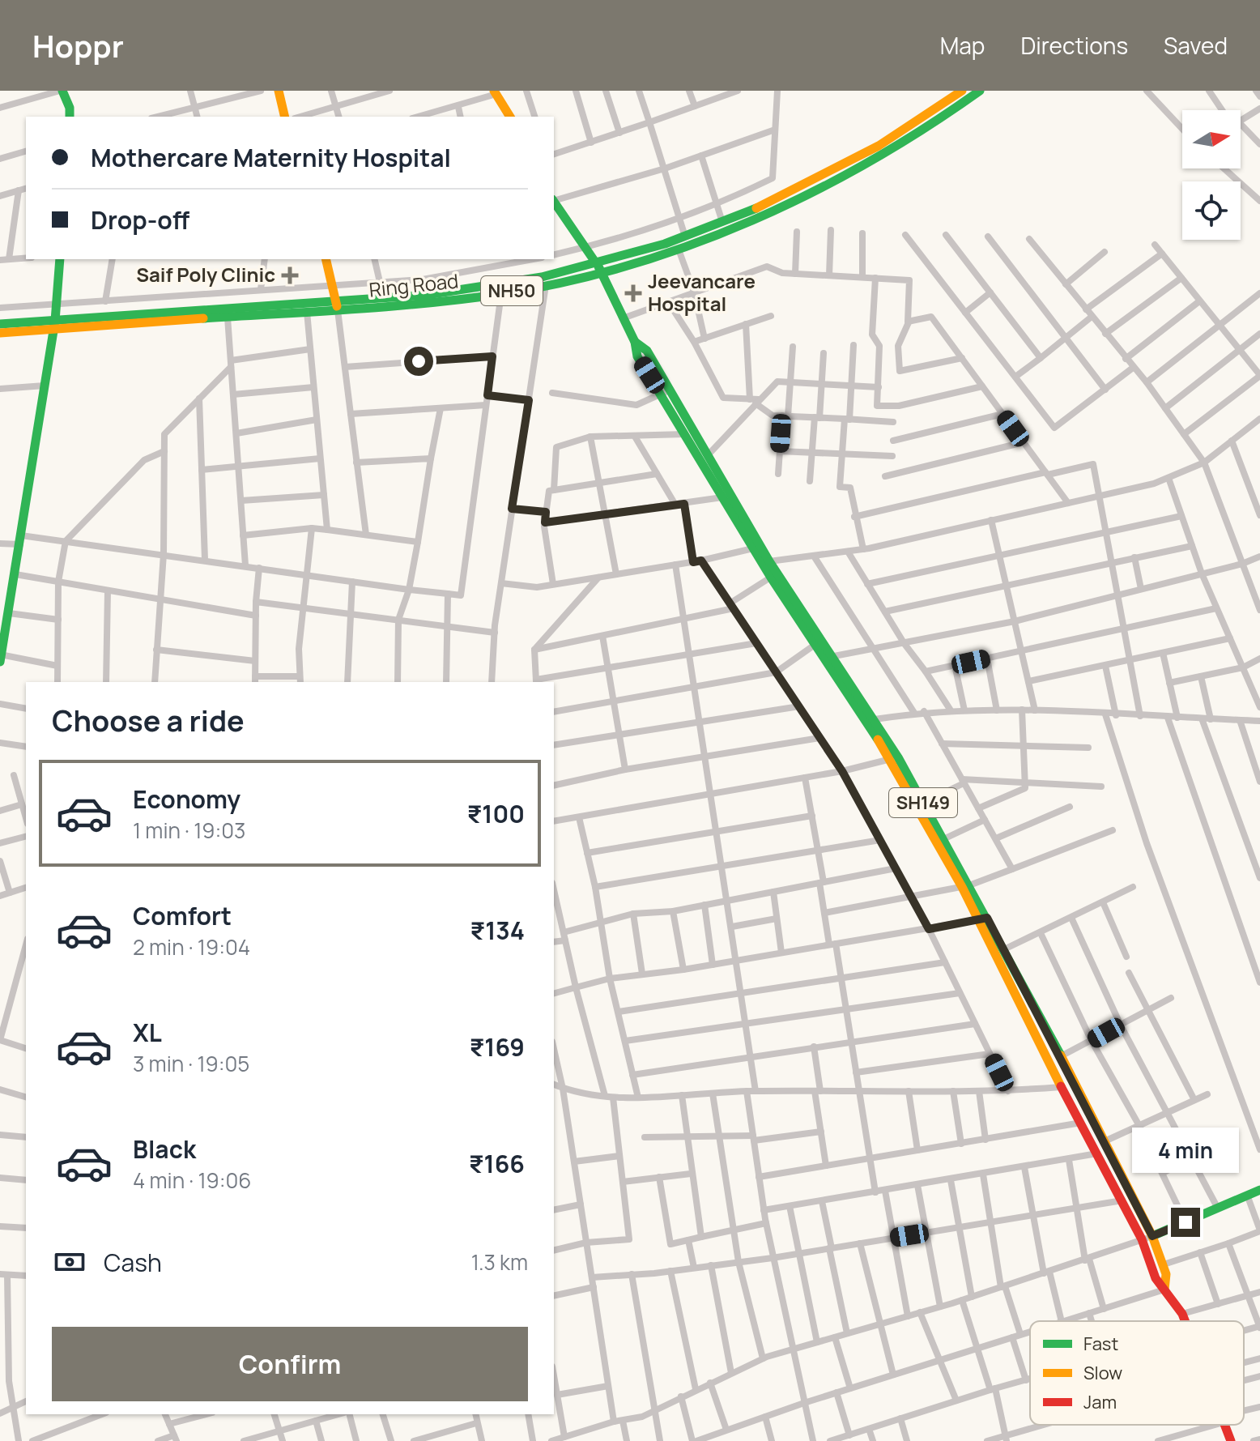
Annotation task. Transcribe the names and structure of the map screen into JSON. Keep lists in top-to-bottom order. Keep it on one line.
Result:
{"streets":{"main road":["Ring Road","NH50","SH149"]},"crossings":[["Ring Road","SH149"]],"places":{"health":["Saif Poly Clinic","Jeevancare Hospital"]},"legend":["Fast","Slow","Jam"],"north":"right","page":{"header":"Hoppr","nav":["Map","Directions","Saved"],"banner":["Mothercare Maternity Hospital","Drop-off"],"heading":"Choose a ride","list":[{"name":"Economy","note":"1 min · 19:03","value":"₹100"},{"name":"Comfort","note":"2 min · 19:04","value":"₹134"},{"name":"XL","note":"3 min · 19:05","value":"₹169"},{"name":"Black","note":"4 min · 19:06","value":"₹166"}],"bubble":"4 min","pay":["Cash","1.3 km"],"buttons":"Confirm"}}
